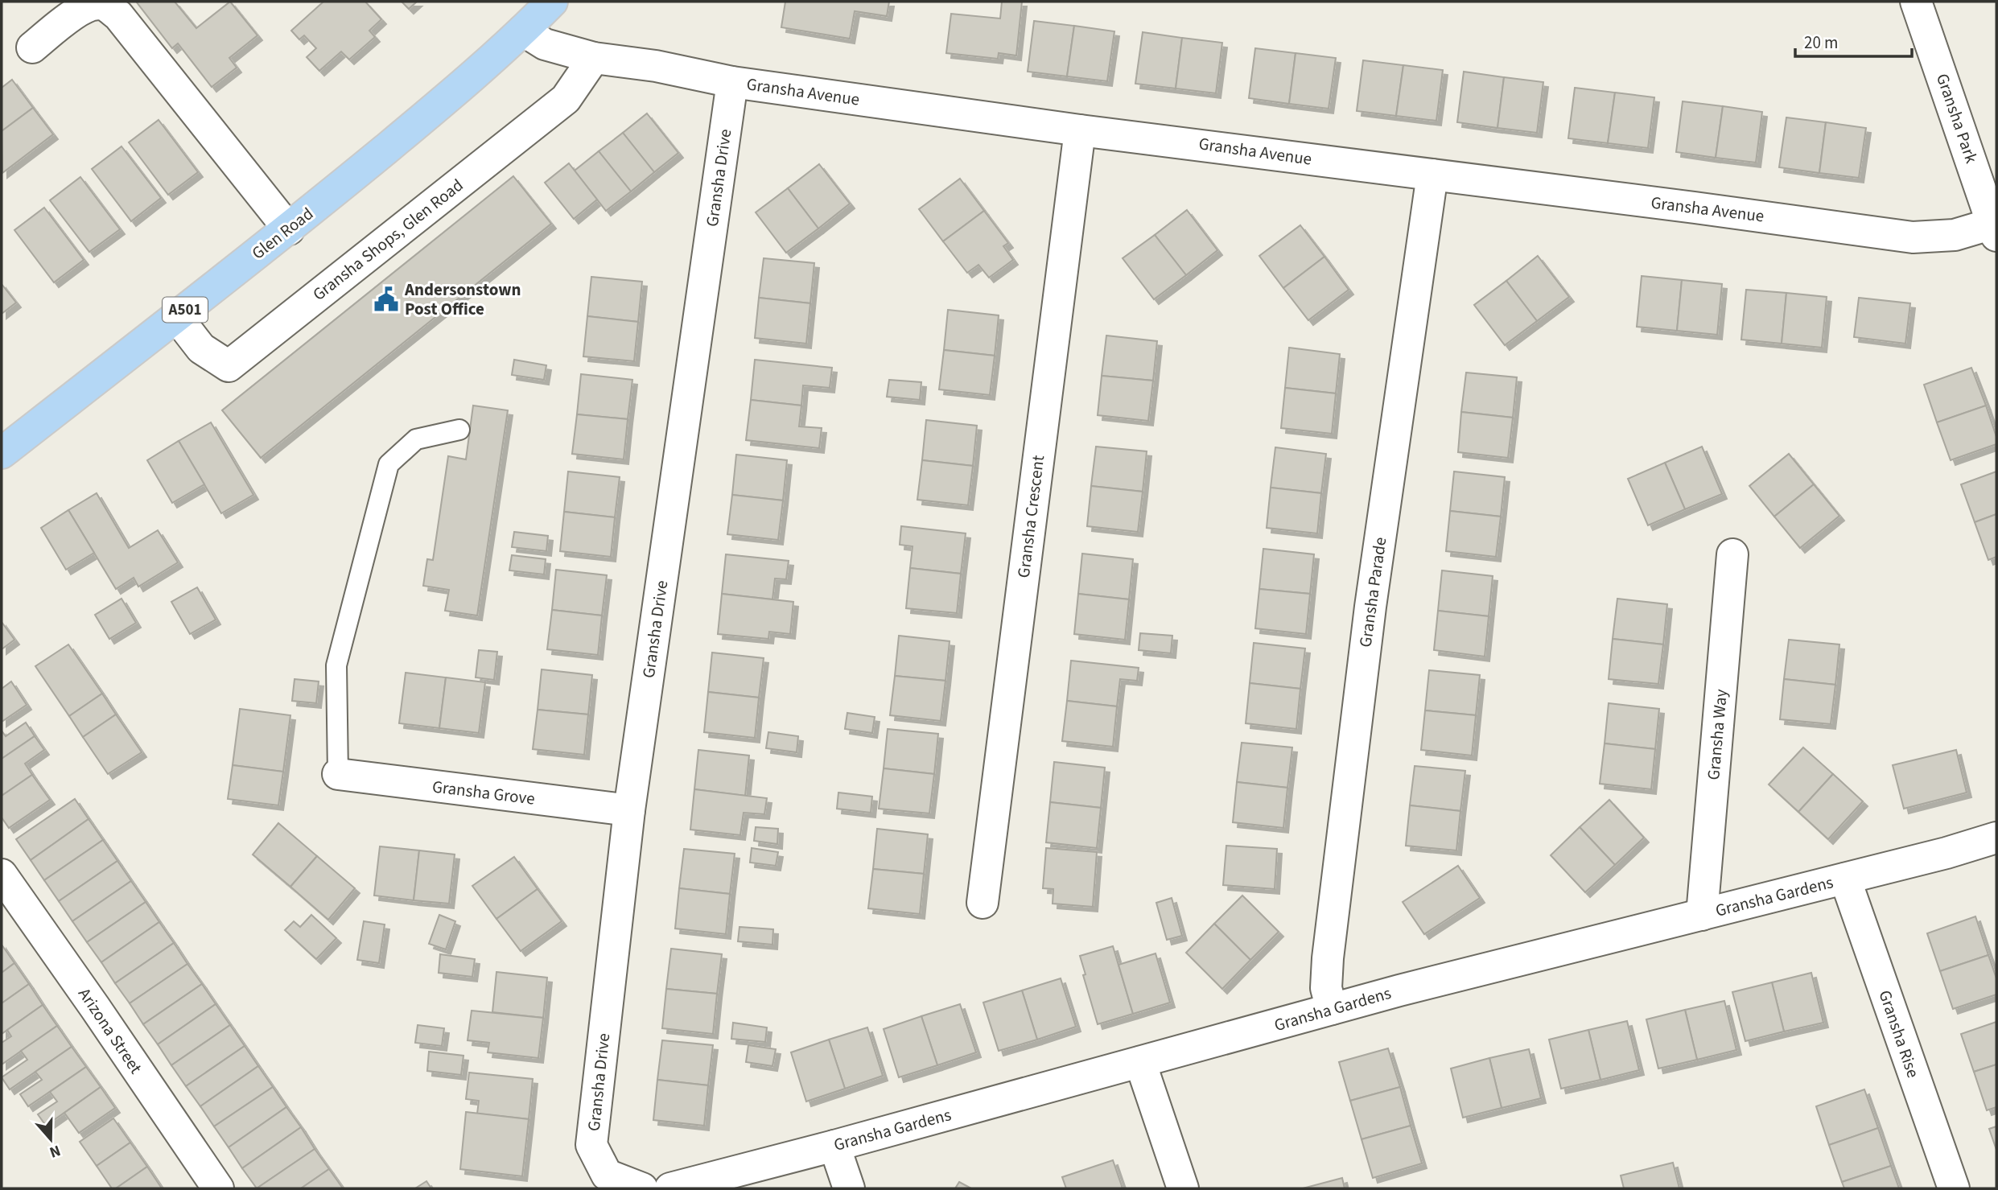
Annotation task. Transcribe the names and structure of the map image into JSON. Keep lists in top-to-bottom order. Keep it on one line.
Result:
{"streets":{"main road":["Glen Road","A501"],"street":["Gransha Avenue","Gransha Park","Gransha Drive","Gransha Shops, Glen Road","Gransha Crescent","Gransha Parade","Gransha Way","Gransha Grove","Gransha Gardens","Arizona Street","Gransha Rise"]},"crossings":[["Gransha Avenue","Gransha Park"],["Gransha Avenue","Gransha Drive"],["Gransha Avenue","Glen Road"],["Gransha Avenue","Gransha Shops, Glen Road"],["Gransha Avenue","Gransha Crescent"],["Gransha Avenue","Gransha Parade"],["Gransha Drive","Gransha Grove"],["Glen Road","Gransha Shops, Glen Road"],["Gransha Parade","Gransha Gardens"],["Gransha Way","Gransha Gardens"],["Gransha Gardens","Gransha Rise"]],"places":{"public building":["Andersonstown Post Office"]},"scale_bar":"20 m","north":"bottom"}
